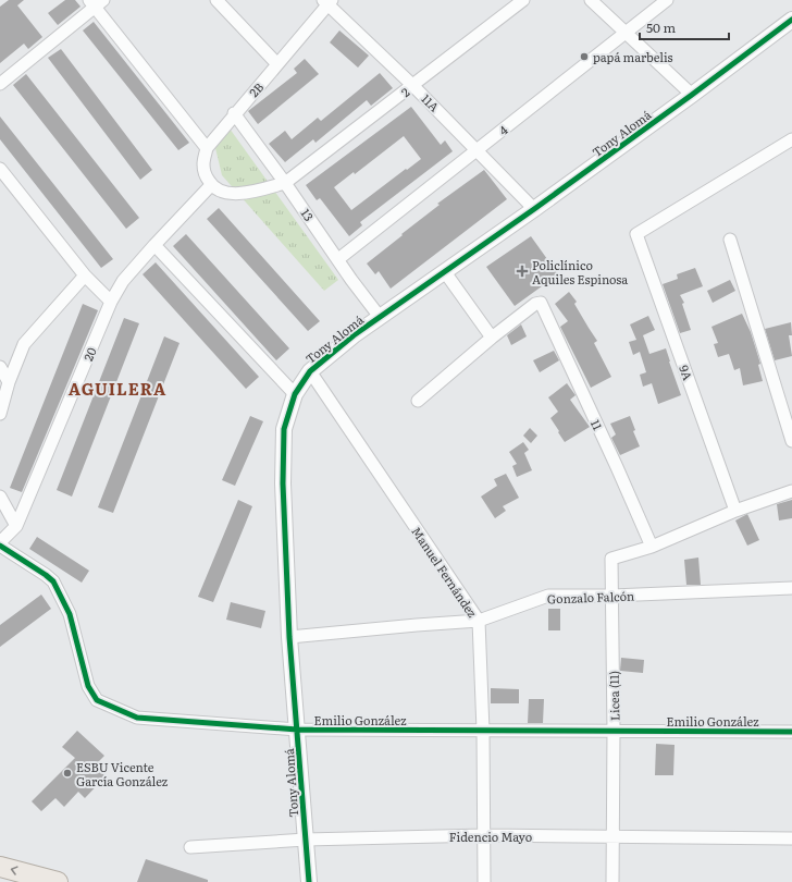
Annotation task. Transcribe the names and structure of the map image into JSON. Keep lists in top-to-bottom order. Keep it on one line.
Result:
{"streets":{"street":["2B","2","11A","4","Tony Alomá","13","20","9A","11","Manuel Fernández","Gonzalo Falcón","Licea (11)","Emilio González","Fidencio Mayo"]},"crossings":[["2B","11A"],["2B","13"],["2","11A"],["2","13"],["11A","4"],["11A","Tony Alomá"],["4","13"],["Tony Alomá","13"],["Tony Alomá","Manuel Fernández"],["Tony Alomá","Gonzalo Falcón"],["Tony Alomá","Emilio González"],["Tony Alomá","Fidencio Mayo"],["11","Licea (11)"],["Manuel Fernández","Gonzalo Falcón"],["Manuel Fernández","Emilio González"],["Manuel Fernández","Fidencio Mayo"],["Gonzalo Falcón","Licea (11)"],["Licea (11)","Emilio González"],["Licea (11)","Fidencio Mayo"]],"districts":["AGUILERA"],"places":{"other":["papá marbelis","ESBU Vicente García González"],"health":["Policlínico Aquiles Espinosa"]},"scale_bar":"50 m"}
